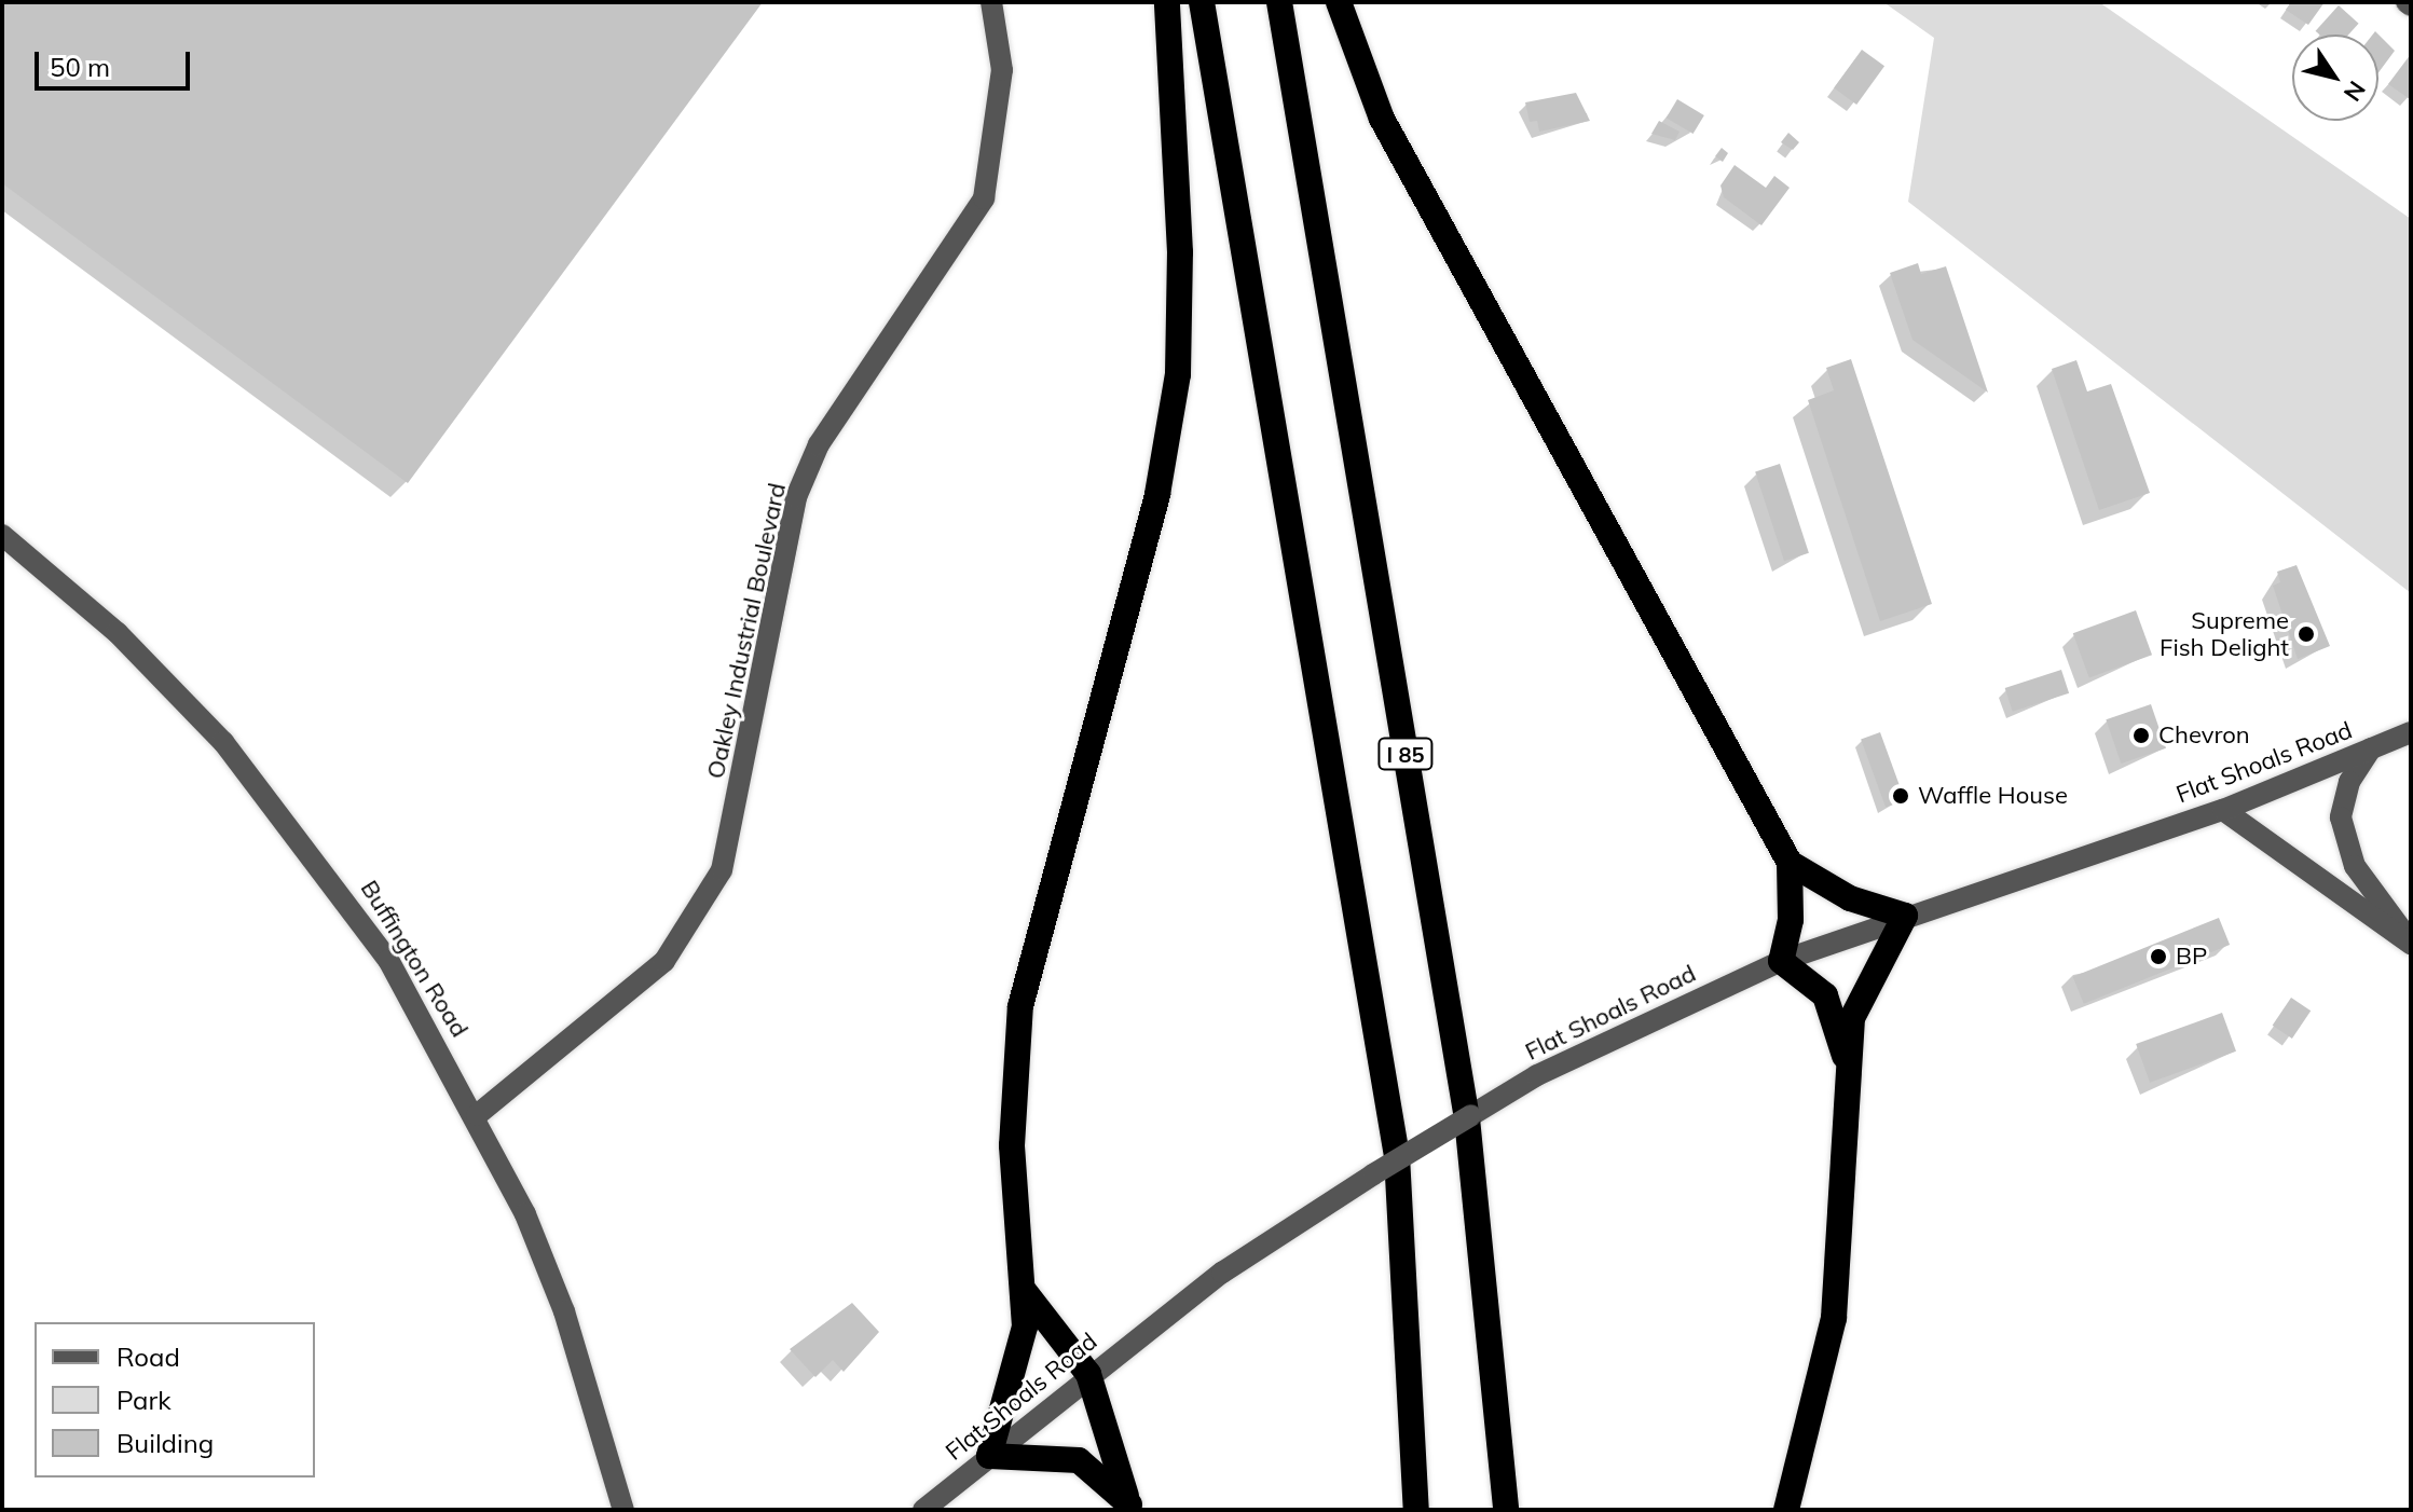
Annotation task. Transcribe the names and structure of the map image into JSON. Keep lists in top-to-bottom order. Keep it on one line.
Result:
{"streets":{"highway":["I 85"],"street":["Oakley Industrial Boulevard","Flat Shoals Road","Buffington Road"]},"crossings":[["Oakley Industrial Boulevard","Buffington Road"]],"places":["Supreme Fish Delight","Chevron","Waffle House","BP"],"legend":["Road","Park","Building"],"scale_bar":"50 m","north":"bottom right"}
